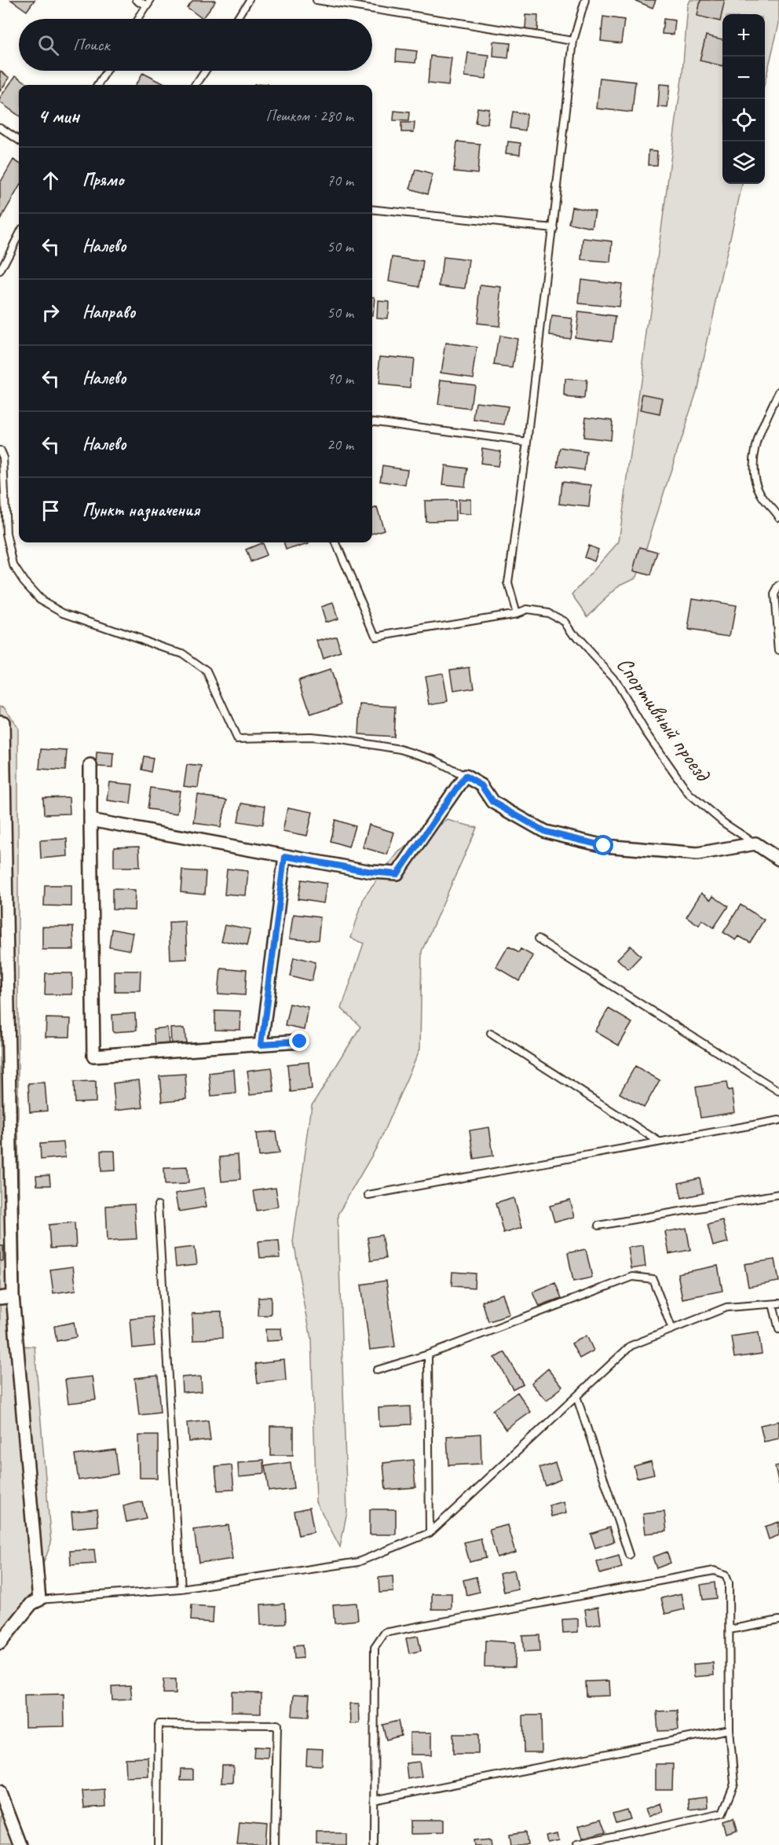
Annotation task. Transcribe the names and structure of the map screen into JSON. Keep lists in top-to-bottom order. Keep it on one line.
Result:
{"streets":{"street":["Спортивный проезд"]},"page":{"map_buttons":["+","−"],"search":"Поиск","heading":["4 мин","Пешком · 280 m"],"list":[["Прямо","70 m"],["Налево","50 m"],["Направо","50 m"],["Налево","90 m"],["Налево","20 m"],"Пункт назначения"]}}
